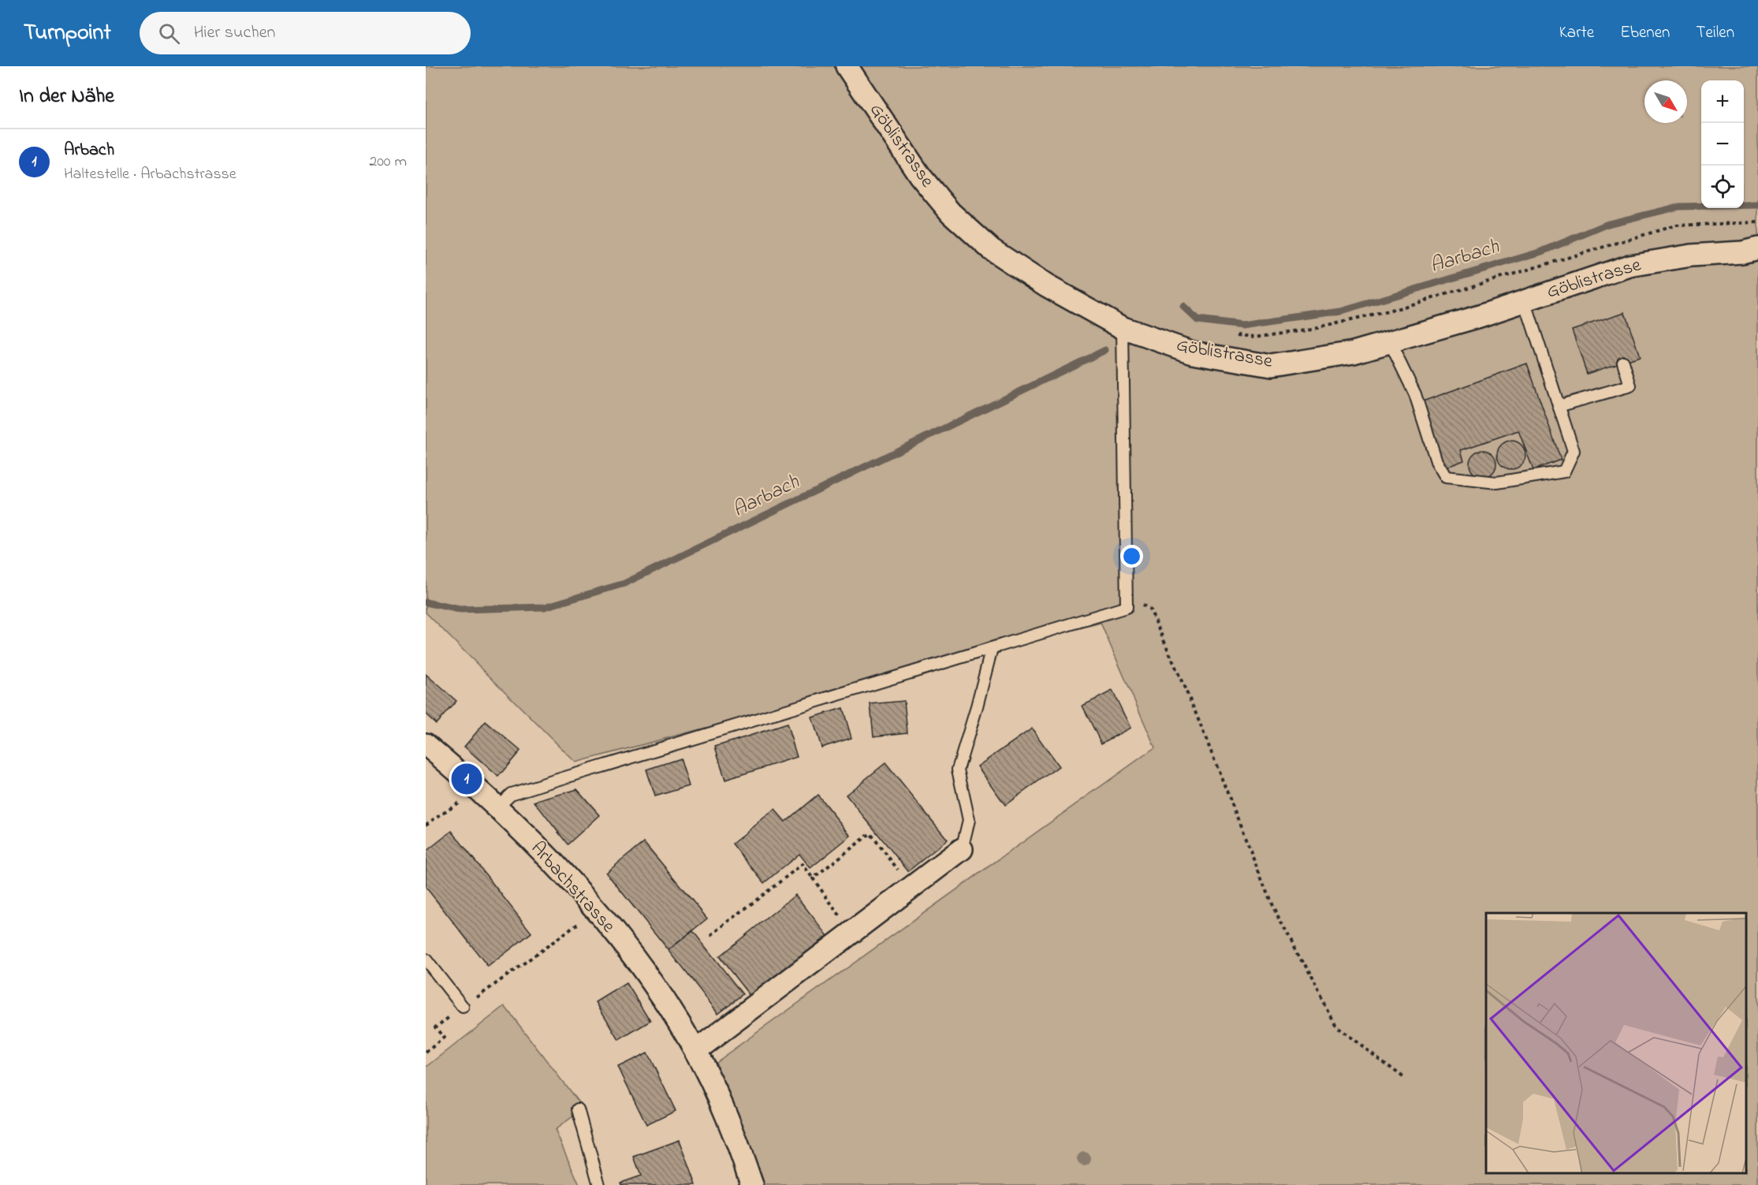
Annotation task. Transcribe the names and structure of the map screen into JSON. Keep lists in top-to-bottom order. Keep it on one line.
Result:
{"streets":{"street":["Göblistrasse","Arbachstrasse"]},"water":["Aarbach"],"north":"bottom right","page":{"header":"Turnpoint","search":"Hier suchen","nav":["Karte","Ebenen","Teilen"],"heading":"In der Nähe","map_buttons":["+","−"],"list":[{"mark":"1","name":"Arbach","note":"Haltestelle · Arbachstrasse","value":"200 m"}],"pins":"1"}}
